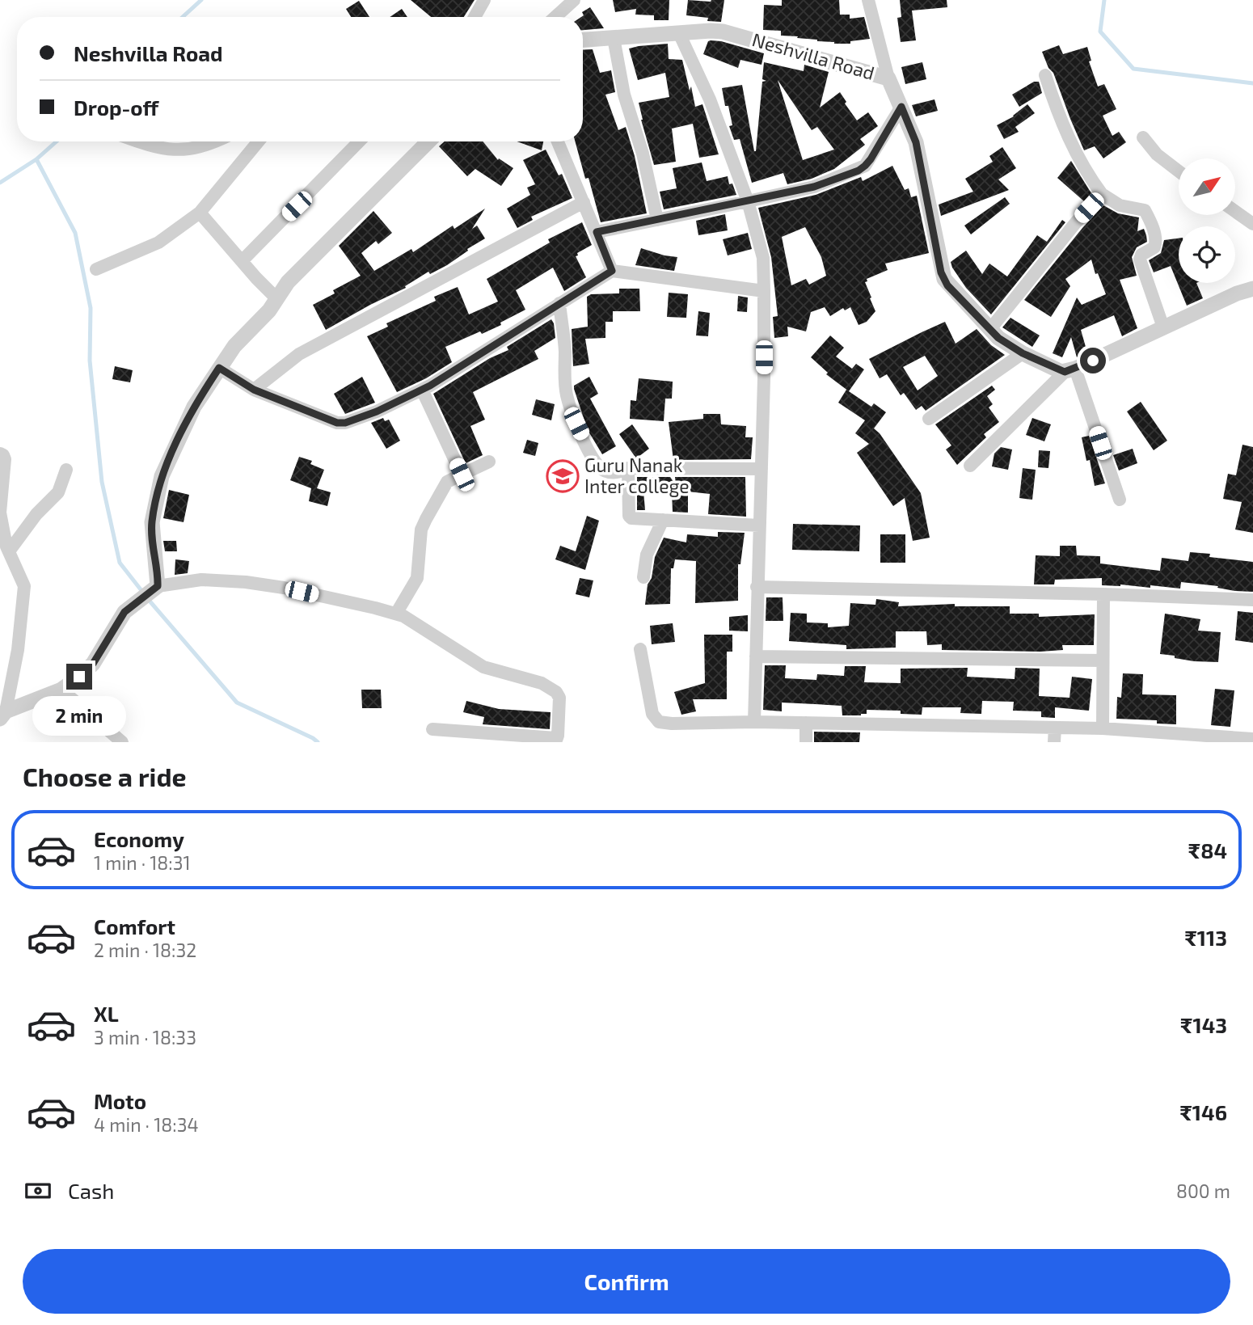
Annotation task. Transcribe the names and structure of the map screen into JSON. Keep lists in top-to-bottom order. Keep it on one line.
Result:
{"streets":{"street":["Neshvilla Road"]},"places":{"school or university":["Guru Nanak Inter college"]},"north":"top right","page":{"banner":["Neshvilla Road","Drop-off"],"bubble":"2 min","heading":"Choose a ride","list":[{"name":"Economy","note":"1 min · 18:31","value":"₹84"},{"name":"Comfort","note":"2 min · 18:32","value":"₹113"},{"name":"XL","note":"3 min · 18:33","value":"₹143"},{"name":"Moto","note":"4 min · 18:34","value":"₹146"}],"pay":["Cash","800 m"],"buttons":"Confirm"}}
